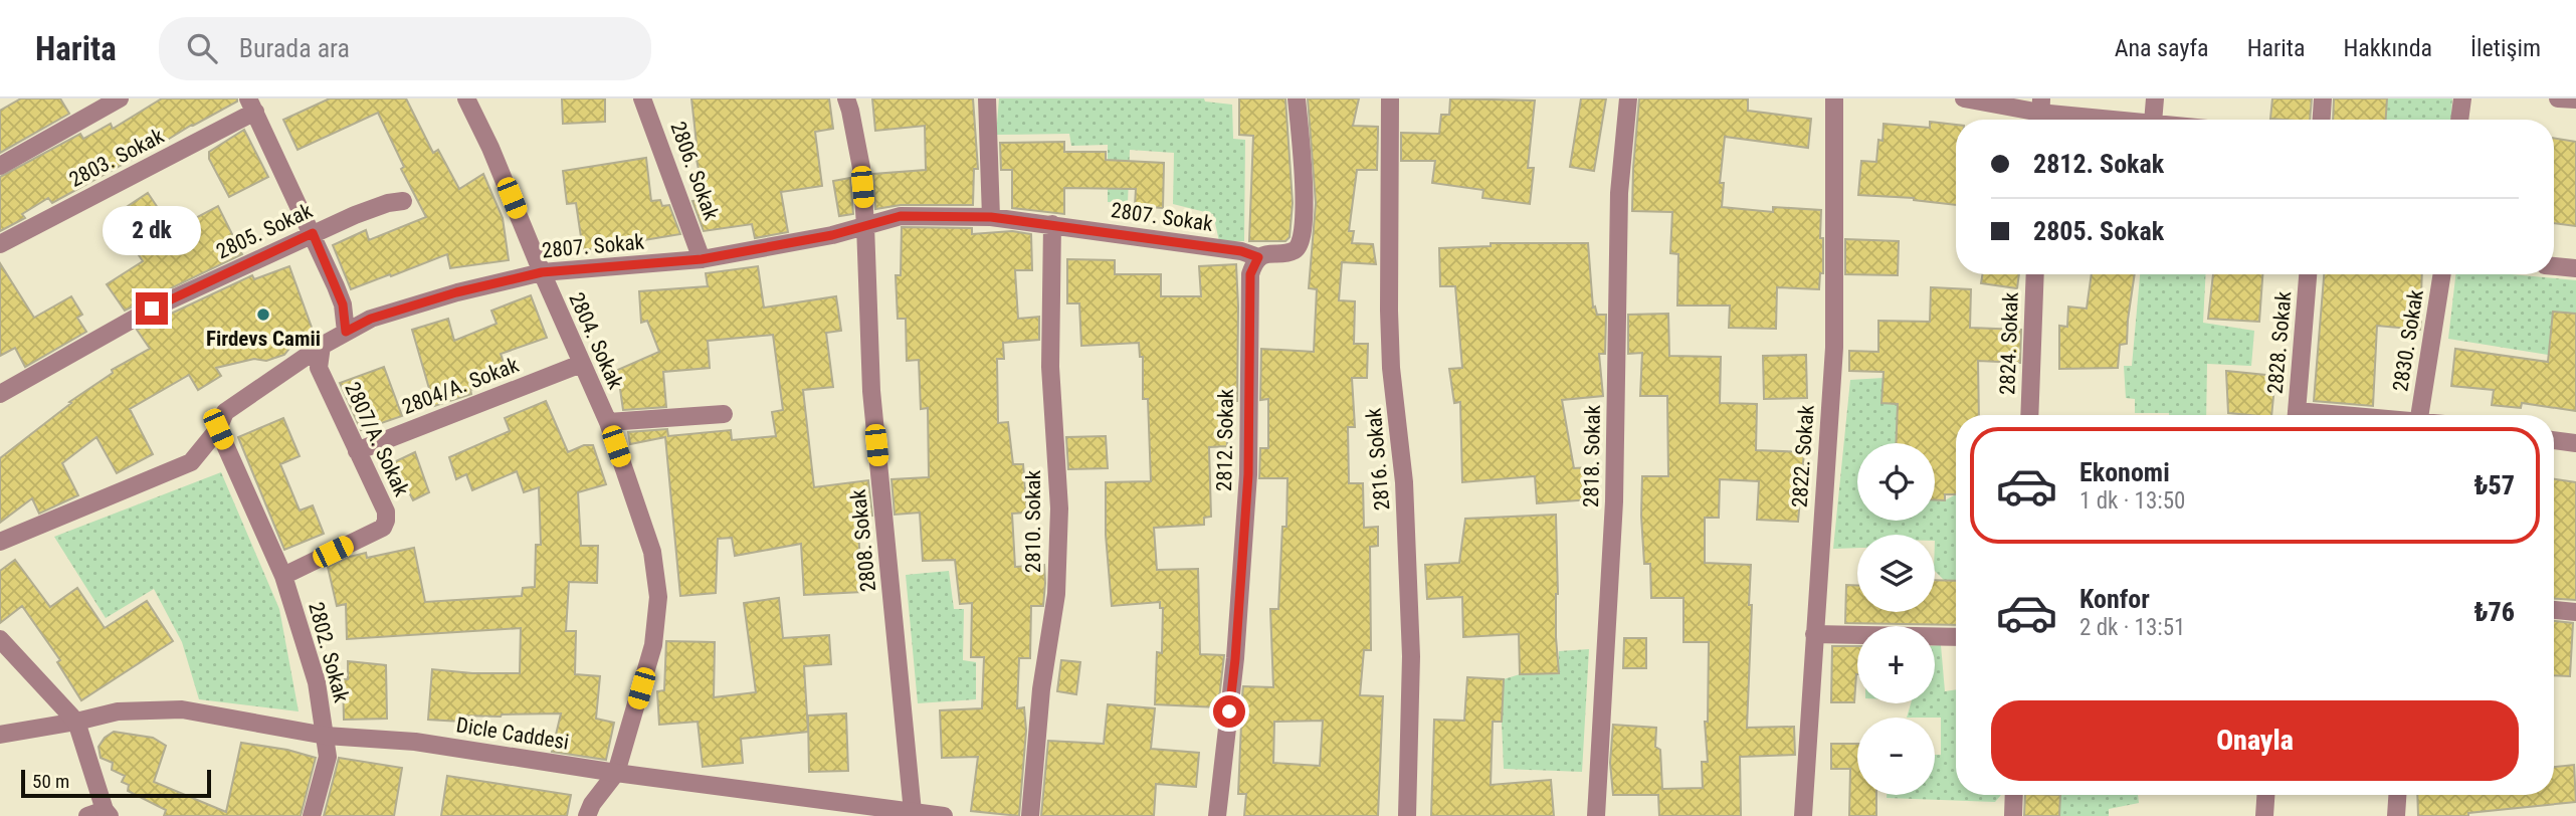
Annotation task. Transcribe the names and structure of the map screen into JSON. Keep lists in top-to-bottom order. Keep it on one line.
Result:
{"streets":{"street":["2803. Sokak","2806. Sokak","2807. Sokak","2805. Sokak","2804. Sokak","2830. Sokak","2828. Sokak","2824. Sokak","2804/A. Sokak","2807/A. Sokak","2812. Sokak","2818. Sokak","2822. Sokak","2816. Sokak","2810. Sokak","2808. Sokak","2802. Sokak","Dicle Caddesi"]},"crossings":[["2806. Sokak","2807. Sokak"],["2807. Sokak","2804. Sokak"],["2807. Sokak","2807/A. Sokak"],["2807. Sokak","2812. Sokak"],["2807. Sokak","2810. Sokak"],["2807. Sokak","2808. Sokak"],["2807. Sokak","2802. Sokak"],["2804. Sokak","2804/A. Sokak"],["2804. Sokak","Dicle Caddesi"],["2804/A. Sokak","2807/A. Sokak"],["2807/A. Sokak","2802. Sokak"],["2808. Sokak","Dicle Caddesi"],["2802. Sokak","Dicle Caddesi"]],"places":["Firdevs Camii"],"scale_bar":"50 m","page":{"header":"Harita","search":"Burada ara","nav":["Ana sayfa","Harita","Hakkında","İletişim"],"banner":["2812. Sokak","2805. Sokak"],"bubble":"2 dk","list":[{"name":"Ekonomi","note":"1 dk · 13:50","value":"₺57"},{"name":"Konfor","note":"2 dk · 13:51","value":"₺76"}],"map_buttons":["+","−"],"buttons":"Onayla","scale":"50 m"}}
